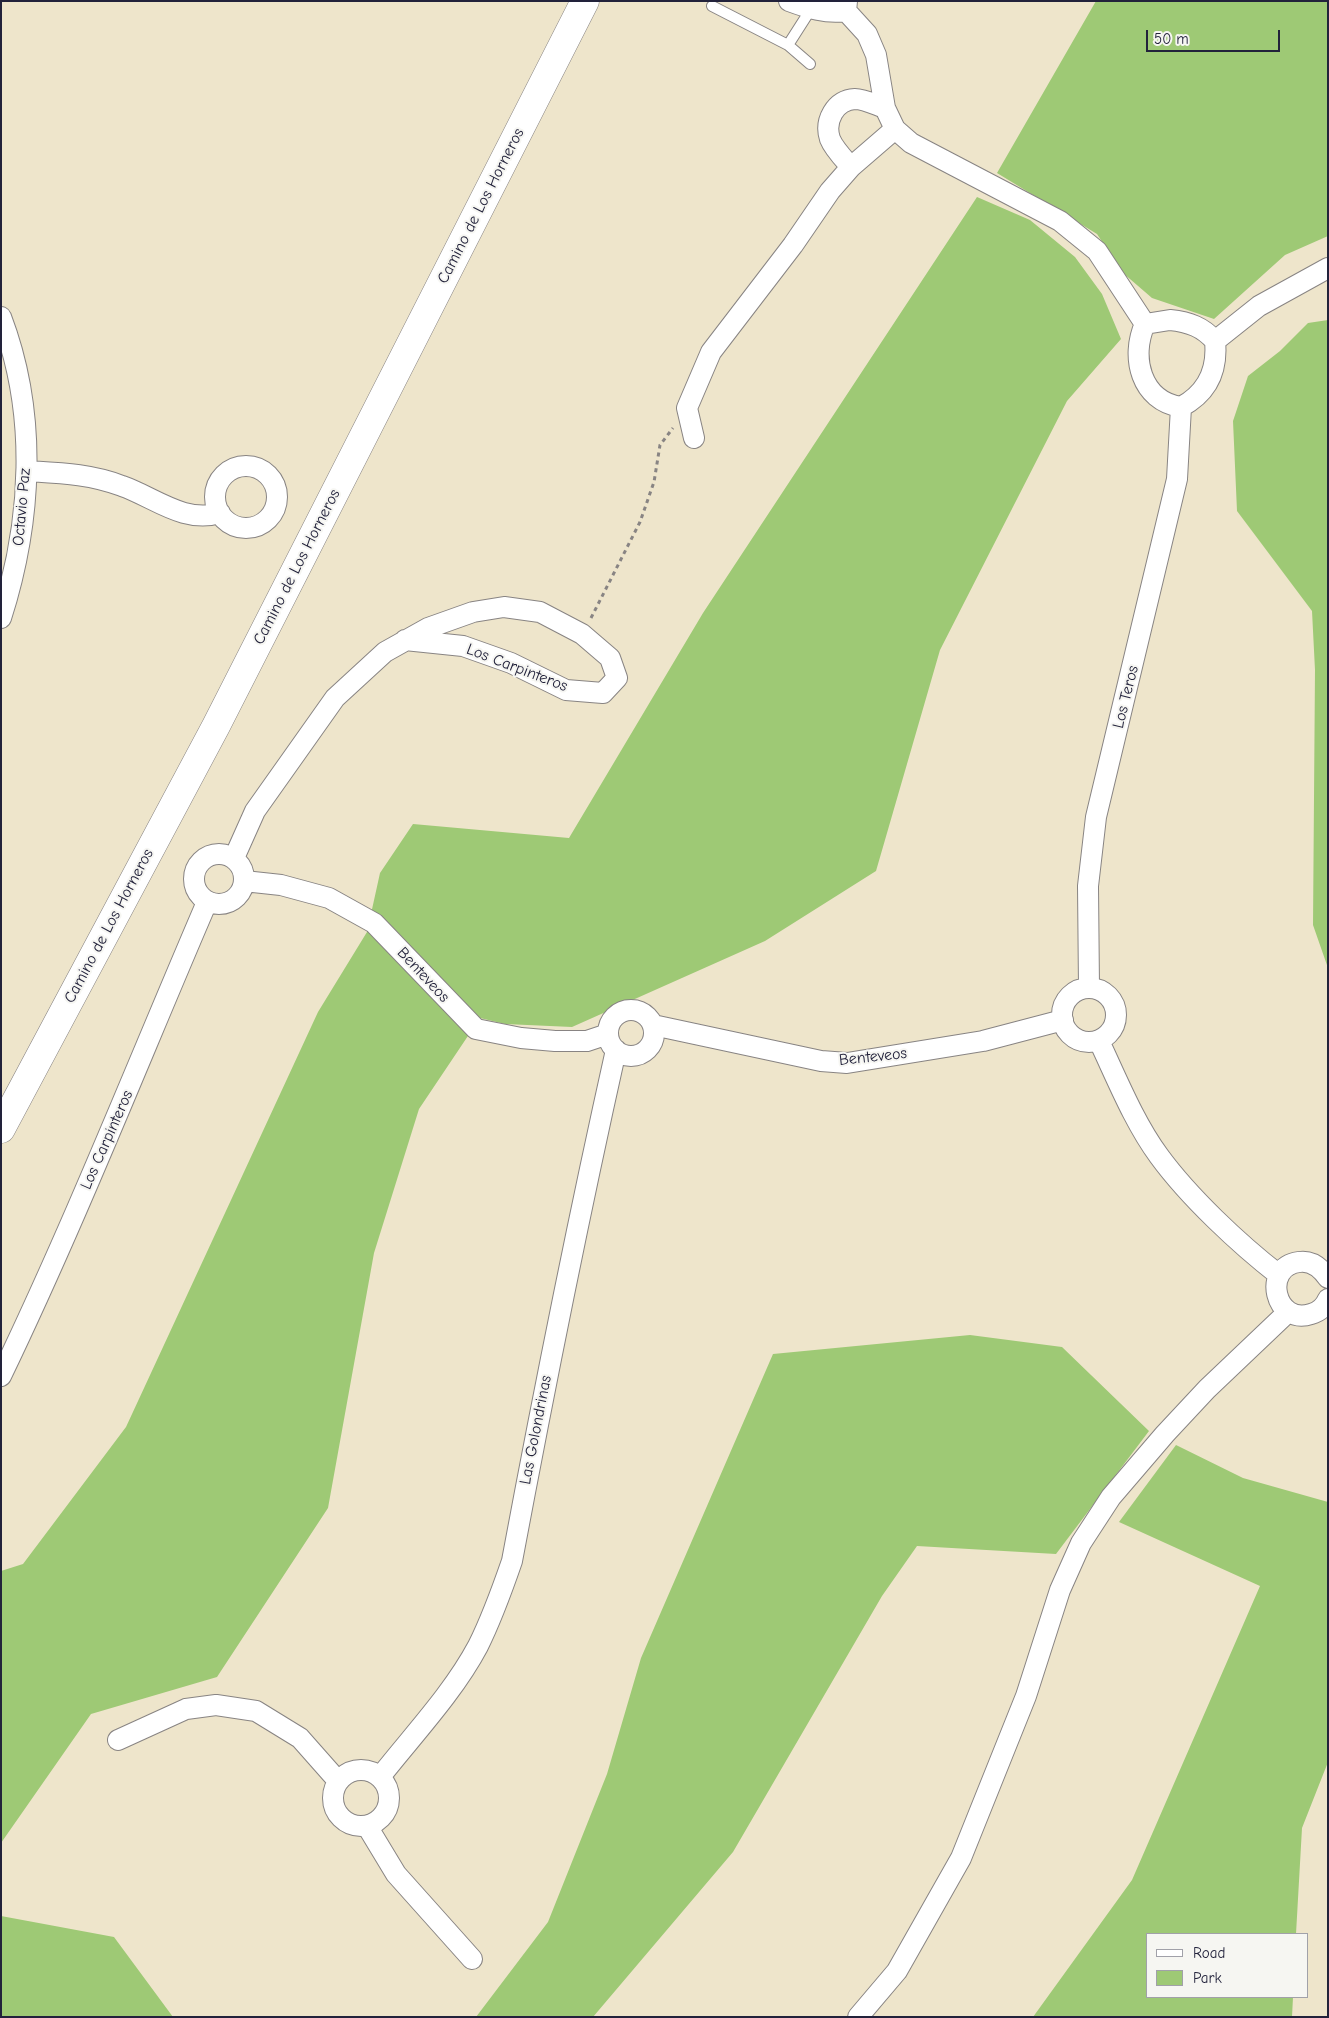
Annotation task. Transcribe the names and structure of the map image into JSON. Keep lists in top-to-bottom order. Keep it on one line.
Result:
{"streets":{"street":["Camino de Los Horneros","Octavio Paz","Los Carpinteros","Los Teros","Benteveos","Las Golondrinas"]},"crossings":[["Los Carpinteros","Benteveos"],["Los Teros","Benteveos"],["Benteveos","Las Golondrinas"]],"legend":["Road","Park"],"scale_bar":"50 m"}
